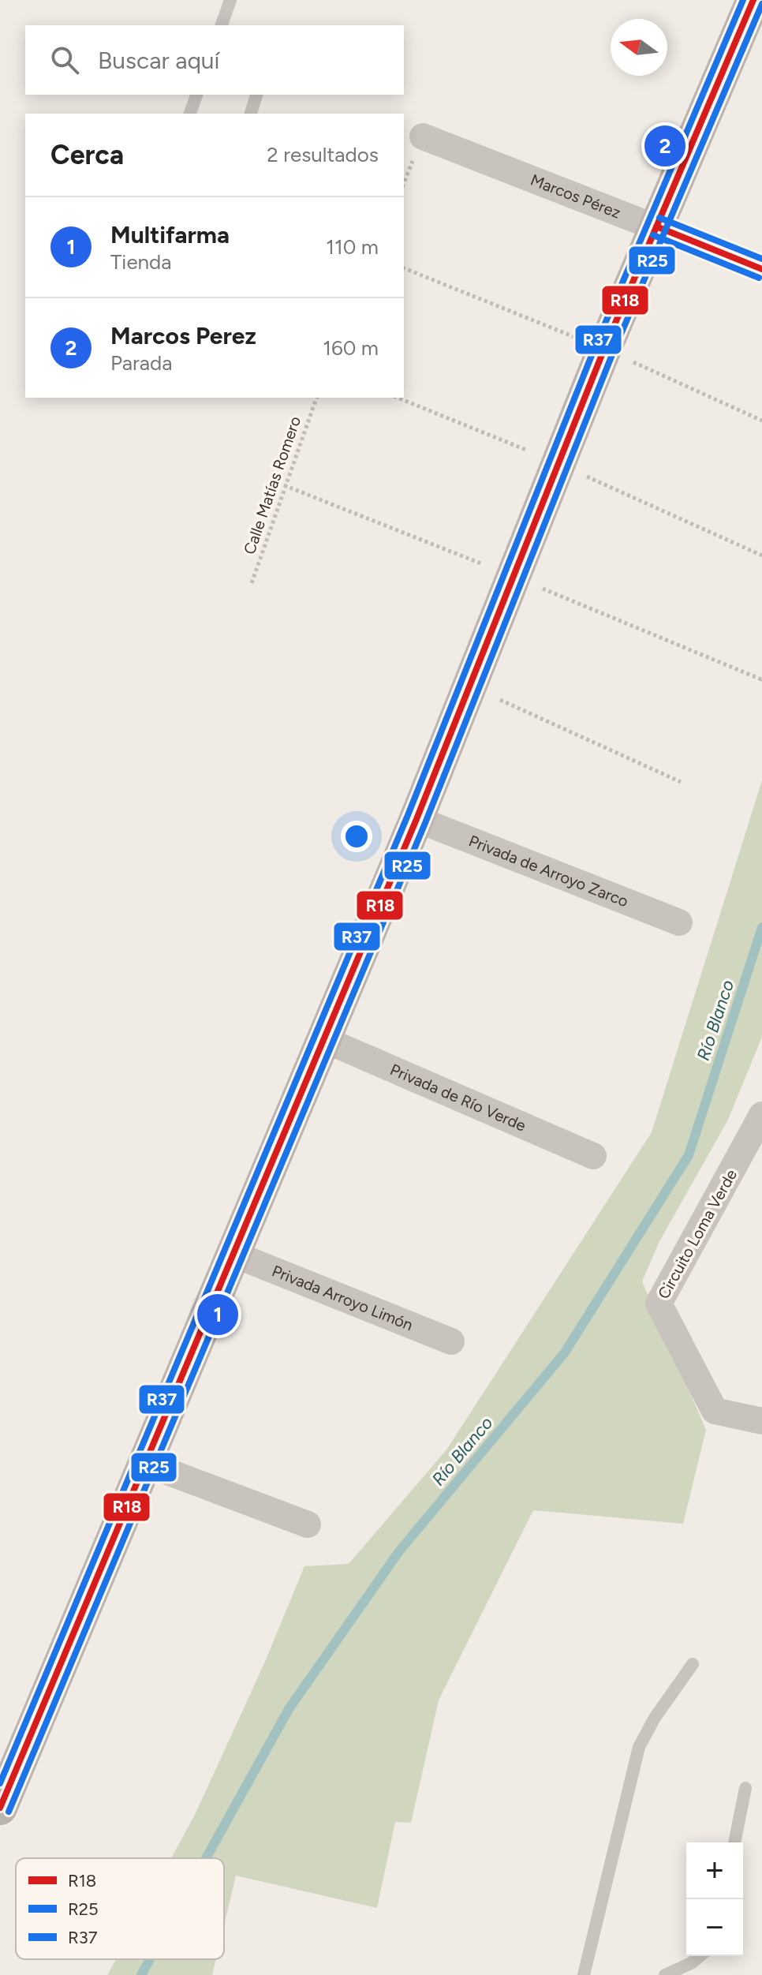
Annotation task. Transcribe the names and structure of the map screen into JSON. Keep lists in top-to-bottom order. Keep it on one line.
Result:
{"streets":{"street":["Marcos Pérez","Privada de Arroyo Zarco","Privada de Río Verde","Circuito Loma Verde","Privada Arroyo Limón"],"path":["Calle Matías Romero"]},"water":["Río Blanco"],"lines":["transit line R18","transit line R37","transit line R25"],"legend":["R18","R25","R37"],"north":"left","page":{"search":"Buscar aquí","heading":["Cerca","2 resultados"],"pins":["2","1"],"list":[{"mark":"1","name":"Multifarma","note":"Tienda","value":"110 m"},{"mark":"2","name":"Marcos Perez","note":"Parada","value":"160 m"}],"map_buttons":["+","−"]}}
